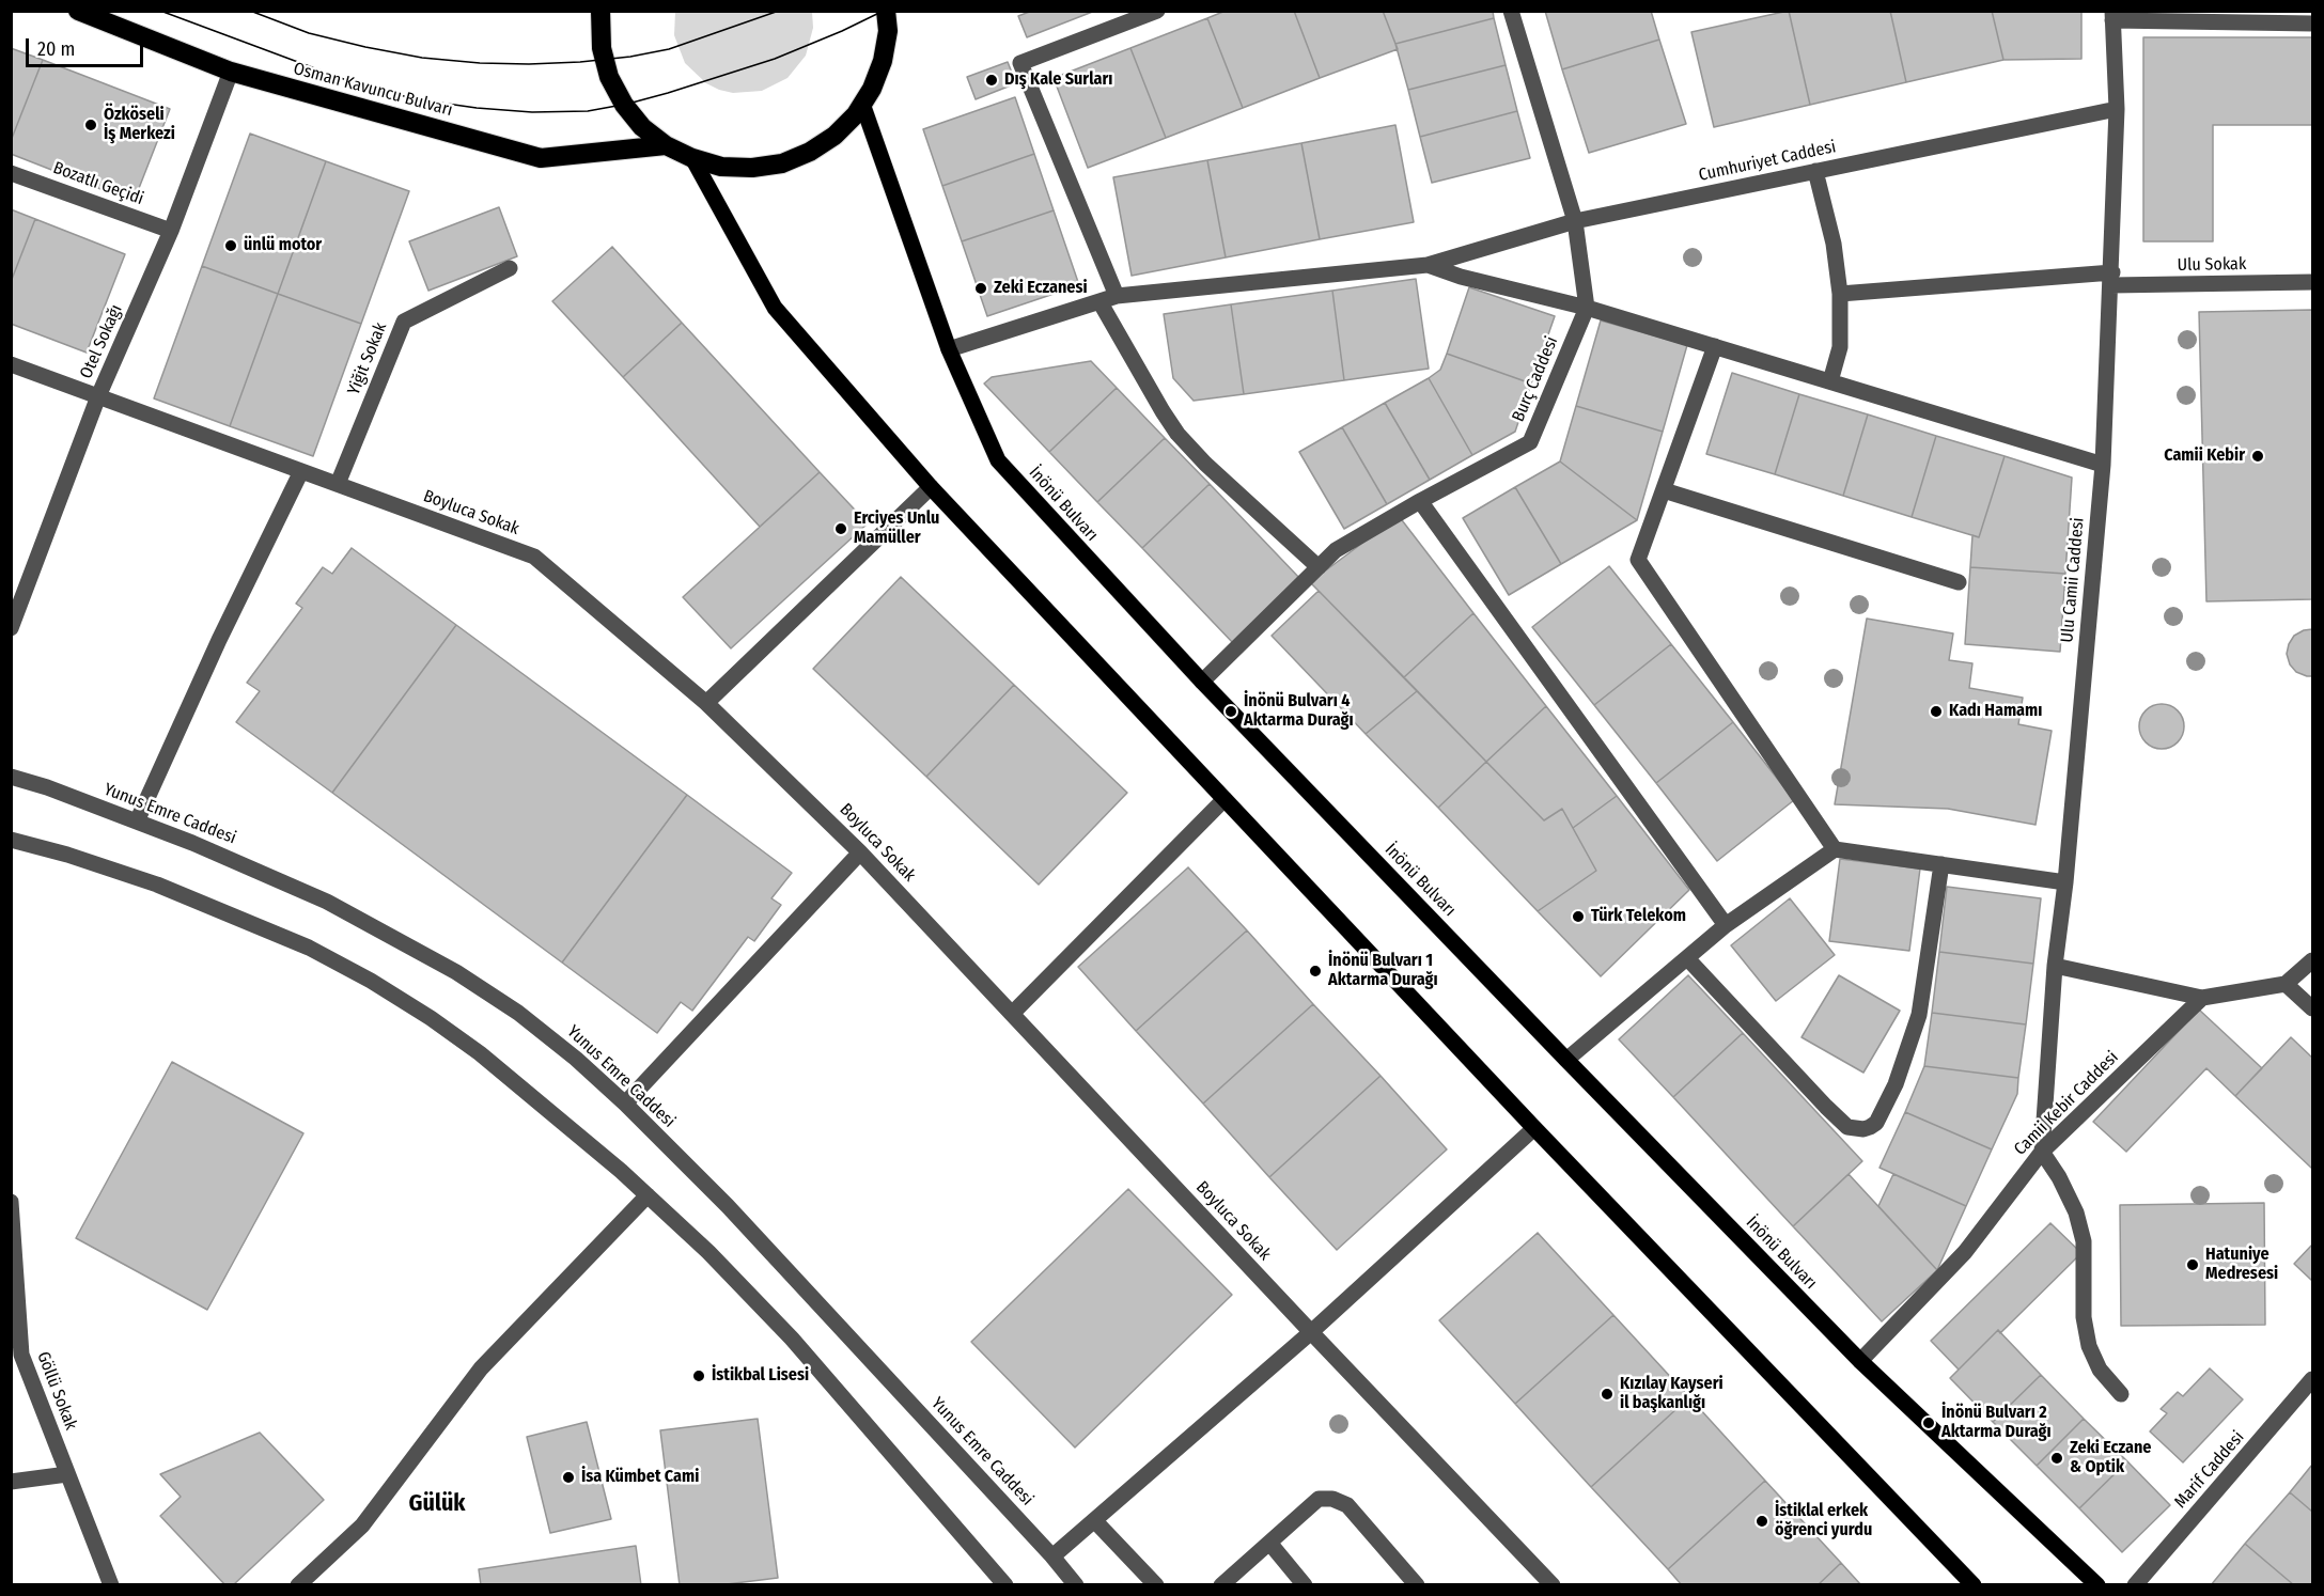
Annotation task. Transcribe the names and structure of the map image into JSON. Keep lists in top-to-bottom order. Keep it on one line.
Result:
{"streets":{"highway":["Osman Kavuncu Bulvarı"],"main road":["İnönü Bulvarı"],"street":["Cumhuriyet Caddesi","Bozatlı Geçidi","Ulu Sokak","Otel Sokağı","Yiğit Sokak","Burç Caddesi","Boyluca Sokak","Ulu Camii Caddesi","Yunus Emre Caddesi","Camii Kebir Caddesi","Göllü Sokak","Marif Caddesi"]},"crossings":[["Osman Kavuncu Bulvarı","Otel Sokağı"],["Cumhuriyet Caddesi","İnönü Bulvarı"],["Cumhuriyet Caddesi","Ulu Camii Caddesi"],["Bozatlı Geçidi","Otel Sokağı"],["Ulu Sokak","Ulu Camii Caddesi"],["Otel Sokağı","Boyluca Sokak"],["Yiğit Sokak","Boyluca Sokak"],["Burç Caddesi","İnönü Bulvarı"],["İnönü Bulvarı","Camii Kebir Caddesi"],["Ulu Camii Caddesi","Camii Kebir Caddesi"]],"districts":["Gülük"],"places":["Dış Kale Surları","Özköseli İş Merkezi","ünlü motor","Zeki Eczanesi","Camii Kebir","Erciyes Unlu Mamüller","İnönü Bulvarı 4 Aktarma Durağı","Kadı Hamamı","Türk Telekom","İnönü Bulvarı 1 Aktarma Durağı","Hatuniye Medresesi","İstikbal Lisesi","Kızılay Kayseri il başkanlığı","İnönü Bulvarı 2 Aktarma Durağı","Zeki Eczane & Optik","İsa Kümbet Cami","İstiklal erkek öğrenci yurdu"],"scale_bar":"20 m"}
